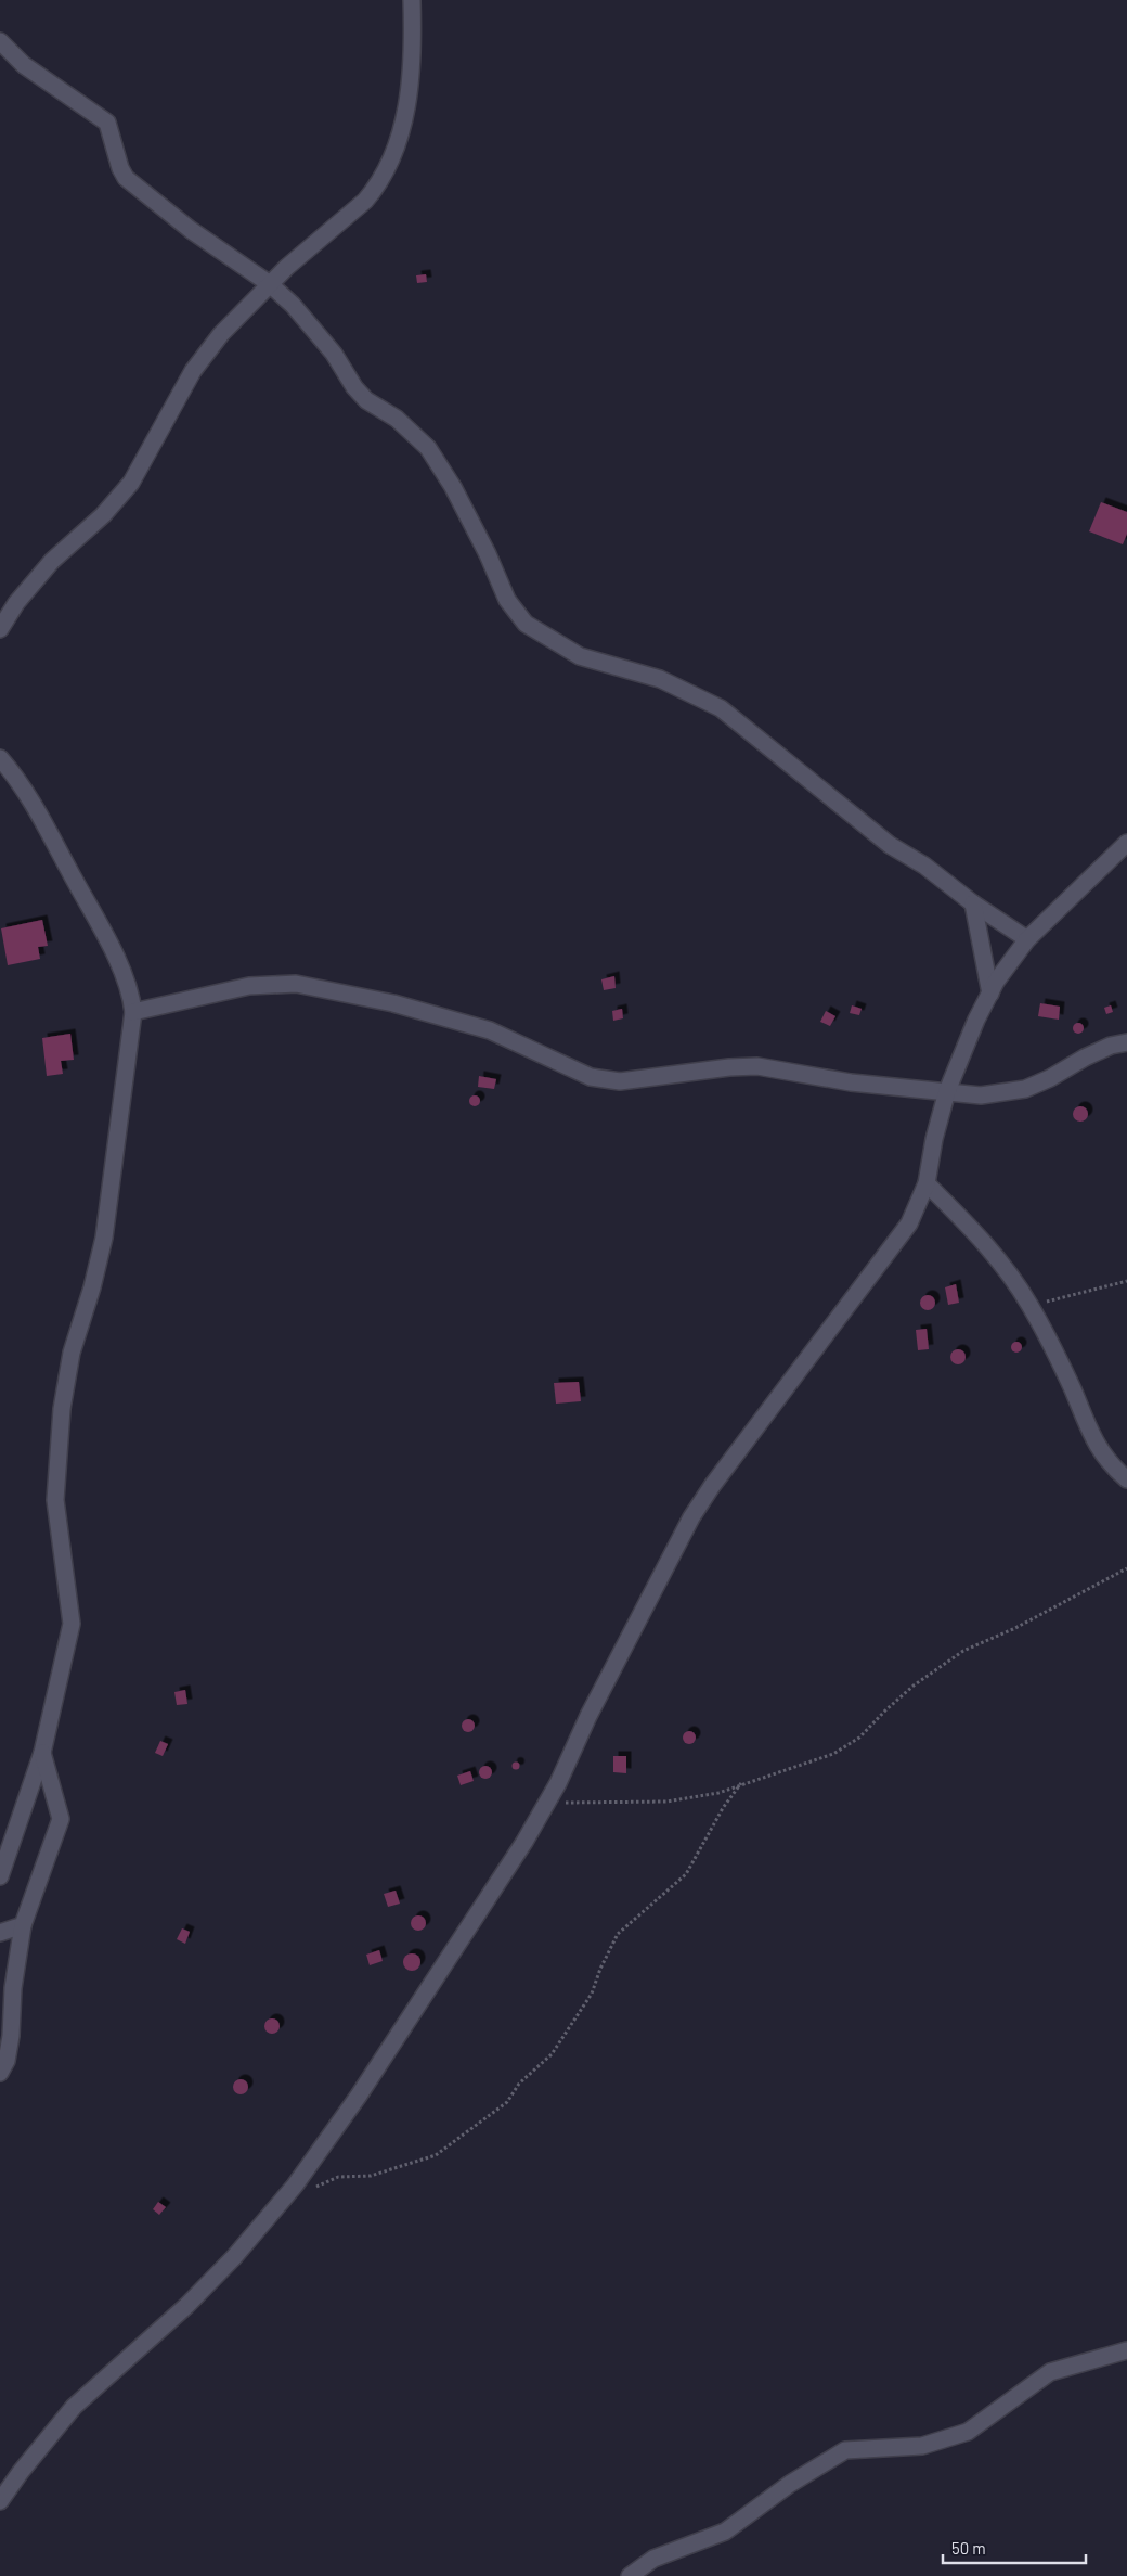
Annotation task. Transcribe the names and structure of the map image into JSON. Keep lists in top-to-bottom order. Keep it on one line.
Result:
{"scale_bar":"50 m"}
